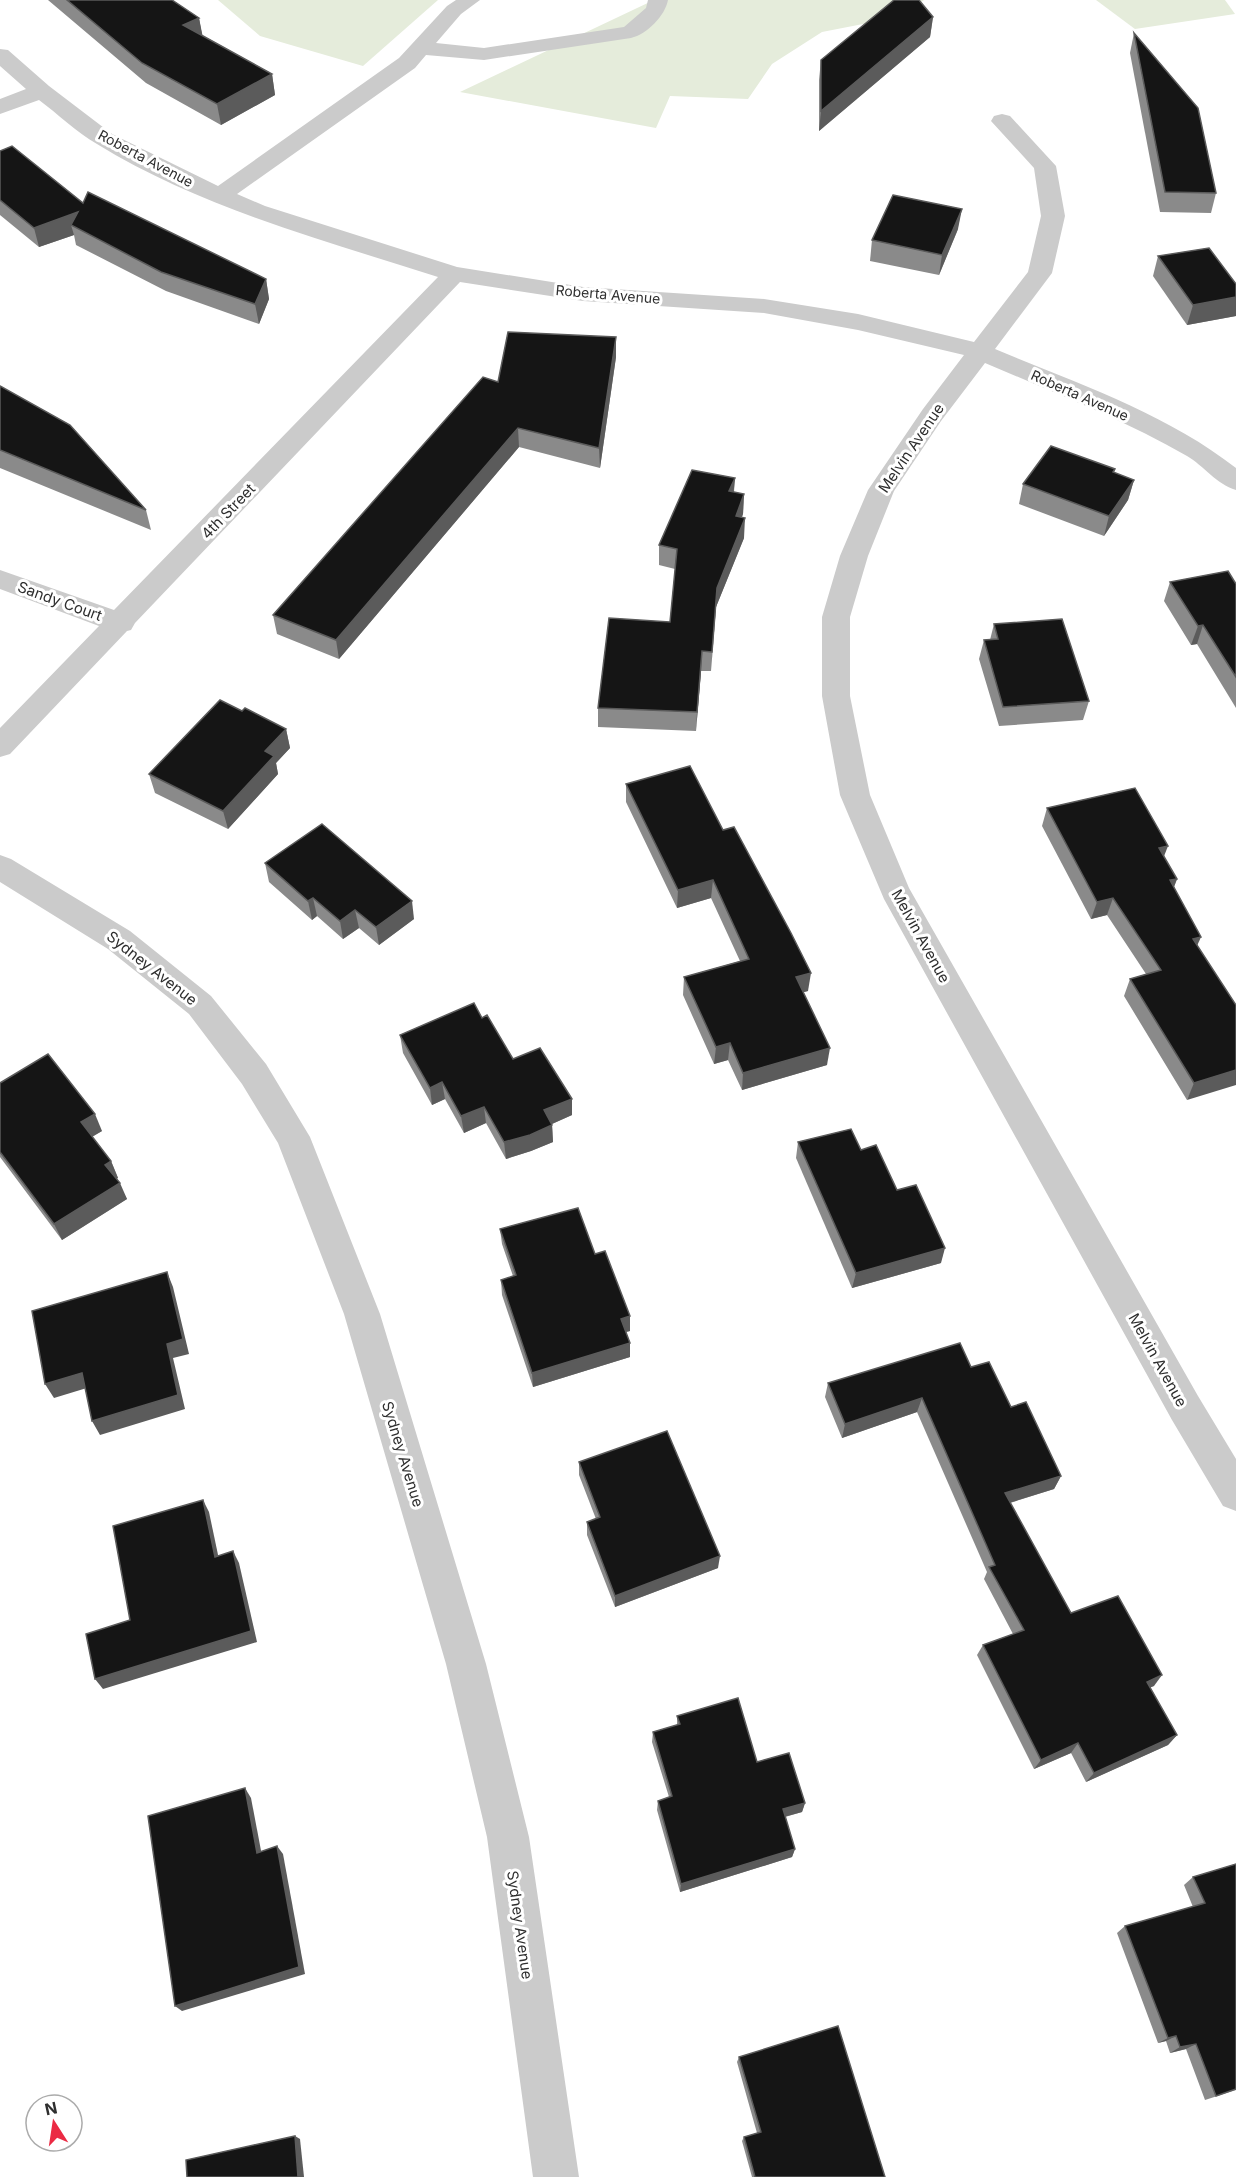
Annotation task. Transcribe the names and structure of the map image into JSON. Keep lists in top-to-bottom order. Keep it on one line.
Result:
{"streets":{"street":["Roberta Avenue","Melvin Avenue","4th Street","Sandy Court","Sydney Avenue"]},"crossings":[["Roberta Avenue","Melvin Avenue"],["Roberta Avenue","4th Street"],["4th Street","Sandy Court"]],"north":"top"}
